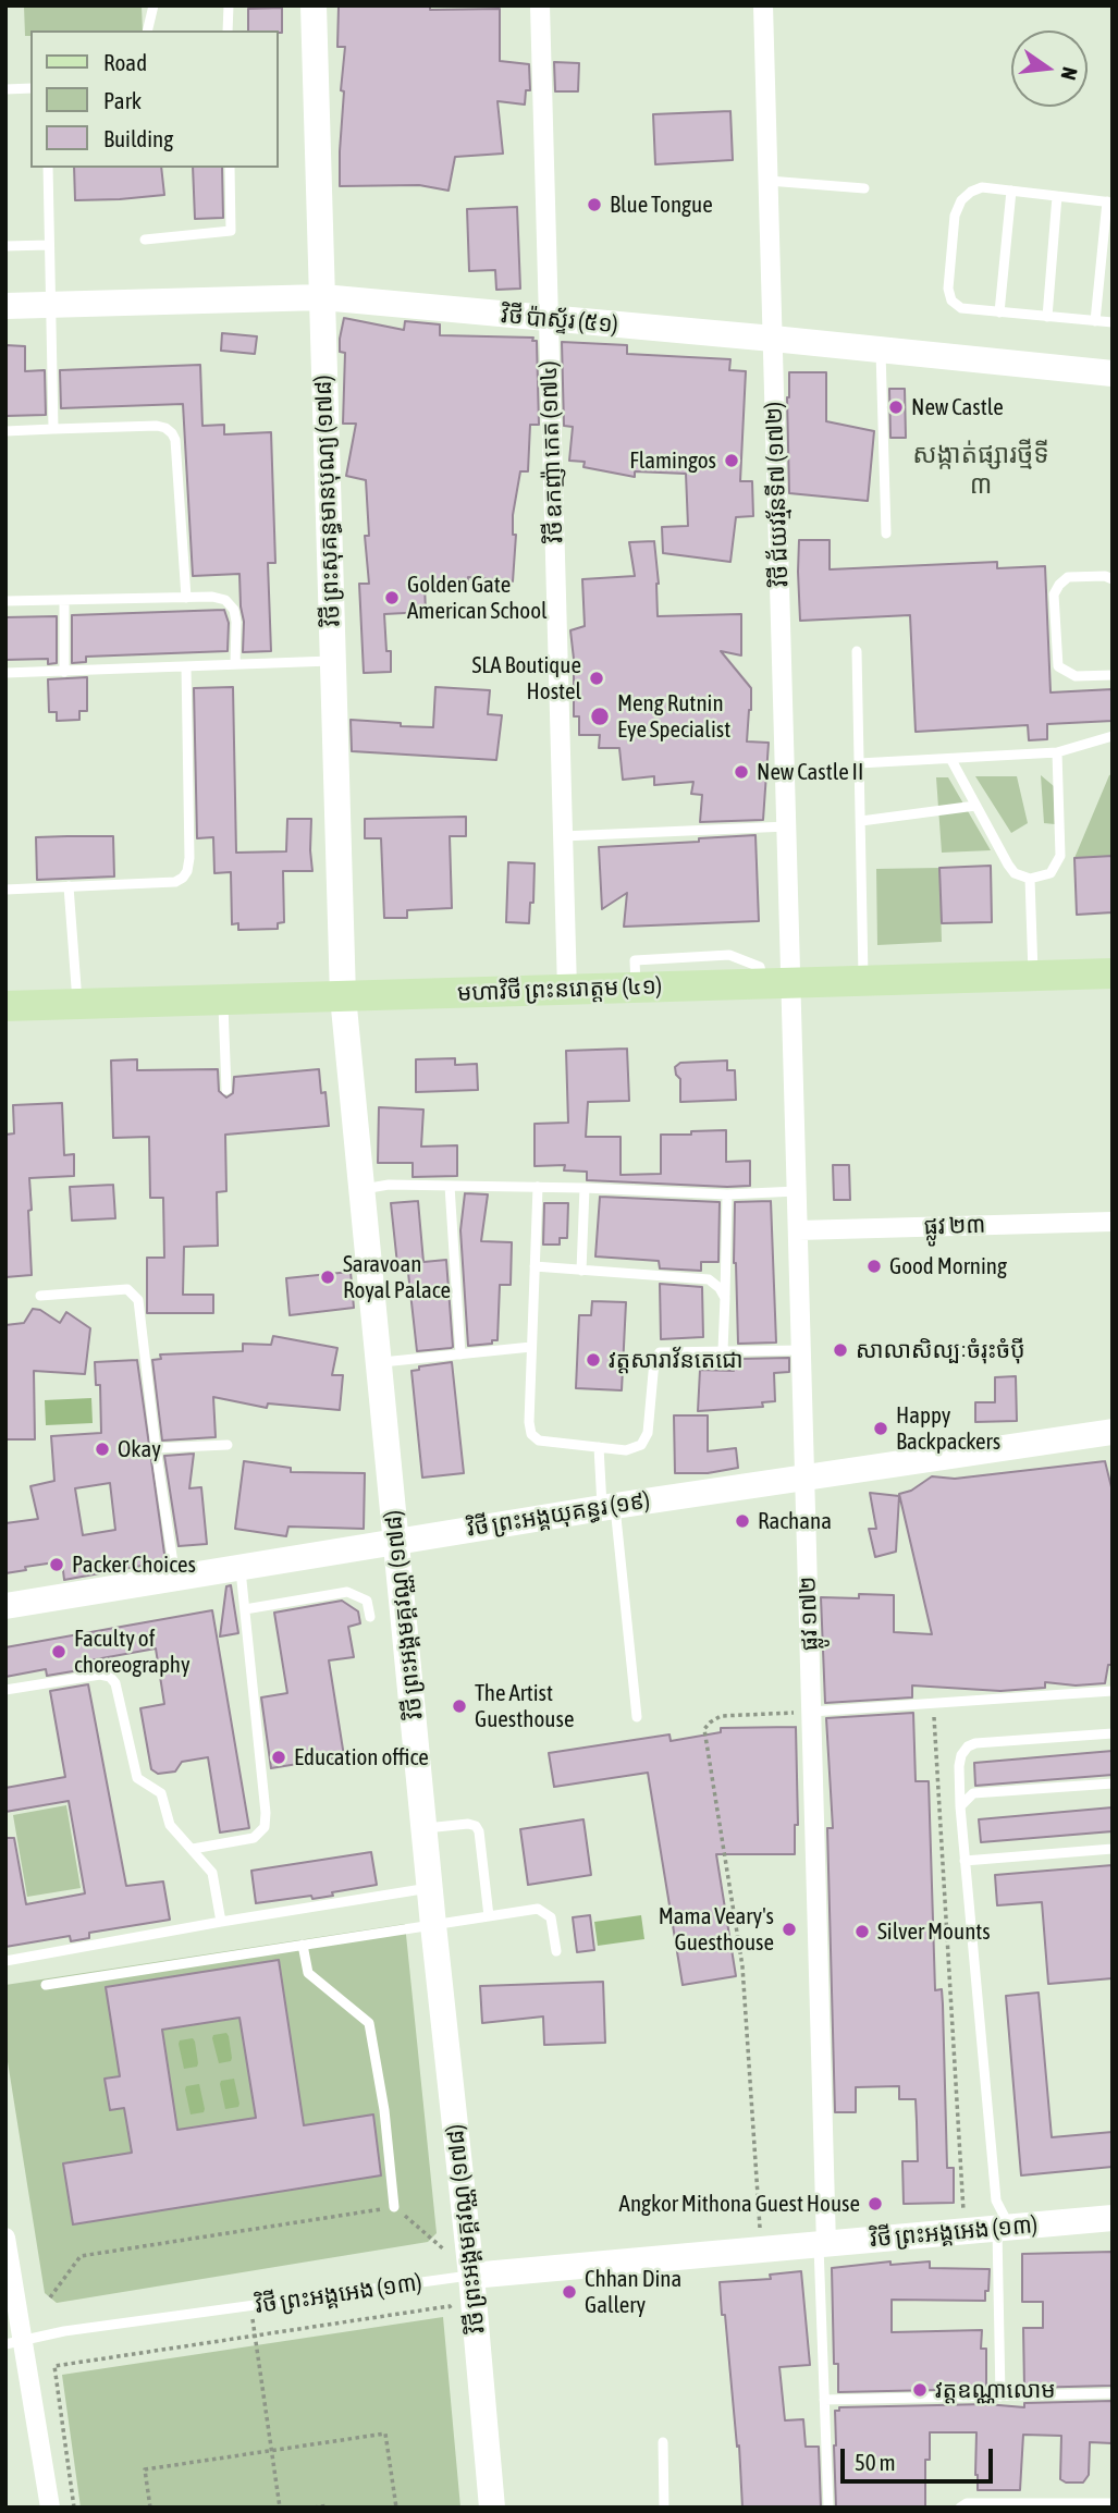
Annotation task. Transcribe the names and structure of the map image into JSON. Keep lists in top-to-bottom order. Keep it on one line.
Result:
{"streets":{"main road":["មហាវិថី ព្រះនរោត្តម (៤១)"],"street":["វិថី ប៉ាស្ទ័រ (៥១)","វិថី ឧកញ៉ា កេត (១៧៤)","វិថី ជ័យវរ្ម័នទី៧ (១៧២)","វិថី ព្រះសុគន្ធមានបុណ្យ (១៧៨)","ផ្លូវ ២៣","វិថី ព្រះអង្គយុគន្ធរ (១៩)","ផ្លូវ ១៧២","វិថី ព្រះអង្គមគ្គវណ្ណ (១៧៨)","វិថី ព្រះអង្គអេង (១៣)"]},"crossings":[["វិថី ប៉ាស្ទ័រ (៥១)","វិថី ឧកញ៉ា កេត (១៧៤)"],["វិថី ប៉ាស្ទ័រ (៥១)","វិថី ជ័យវរ្ម័នទី៧ (១៧២)"],["វិថី ប៉ាស្ទ័រ (៥១)","វិថី ព្រះសុគន្ធមានបុណ្យ (១៧៨)"],["វិថី ឧកញ៉ា កេត (១៧៤)","មហាវិថី ព្រះនរោត្តម (៤១)"],["វិថី ជ័យវរ្ម័នទី៧ (១៧២)","មហាវិថី ព្រះនរោត្តម (៤១)"],["វិថី ជ័យវរ្ម័នទី៧ (១៧២)","ផ្លូវ ១៧២"],["វិថី ព្រះសុគន្ធមានបុណ្យ (១៧៨)","មហាវិថី ព្រះនរោត្តម (៤១)"],["វិថី ព្រះសុគន្ធមានបុណ្យ (១៧៨)","វិថី ព្រះអង្គមគ្គវណ្ណ (១៧៨)"],["មហាវិថី ព្រះនរោត្តម (៤១)","ផ្លូវ ១៧២"],["មហាវិថី ព្រះនរោត្តម (៤១)","វិថី ព្រះអង្គមគ្គវណ្ណ (១៧៨)"],["ផ្លូវ ២៣","ផ្លូវ ១៧២"],["វិថី ព្រះអង្គយុគន្ធរ (១៩)","ផ្លូវ ១៧២"],["វិថី ព្រះអង្គយុគន្ធរ (១៩)","វិថី ព្រះអង្គមគ្គវណ្ណ (១៧៨)"],["ផ្លូវ ១៧២","វិថី ព្រះអង្គអេង (១៣)"],["វិថី ព្រះអង្គមគ្គវណ្ណ (១៧៨)","វិថី ព្រះអង្គអេង (១៣)"]],"districts":["សង្កាត់ផ្សារថ្មីទី ៣"],"places":["Blue Tongue","New Castle","Flamingos","Golden Gate American School","SLA Boutique Hostel","Meng Rutnin Eye Specialist","New Castle II","Good Morning","Saravoan Royal Palace","សាលាសិល្បៈចំរុះចំប៉ី","វត្តសារាវ័នតេជោ","Happy Backpackers","Okay","Rachana","Packer Choices","Faculty of choreography","The Artist Guesthouse","Education office","Mama Veary's Guesthouse","Silver Mounts","Angkor Mithona Guest House","Chhan Dina Gallery","វត្តឧណ្ណាលោម"],"legend":["Road","Park","Building"],"scale_bar":"50 m","north":"right"}
